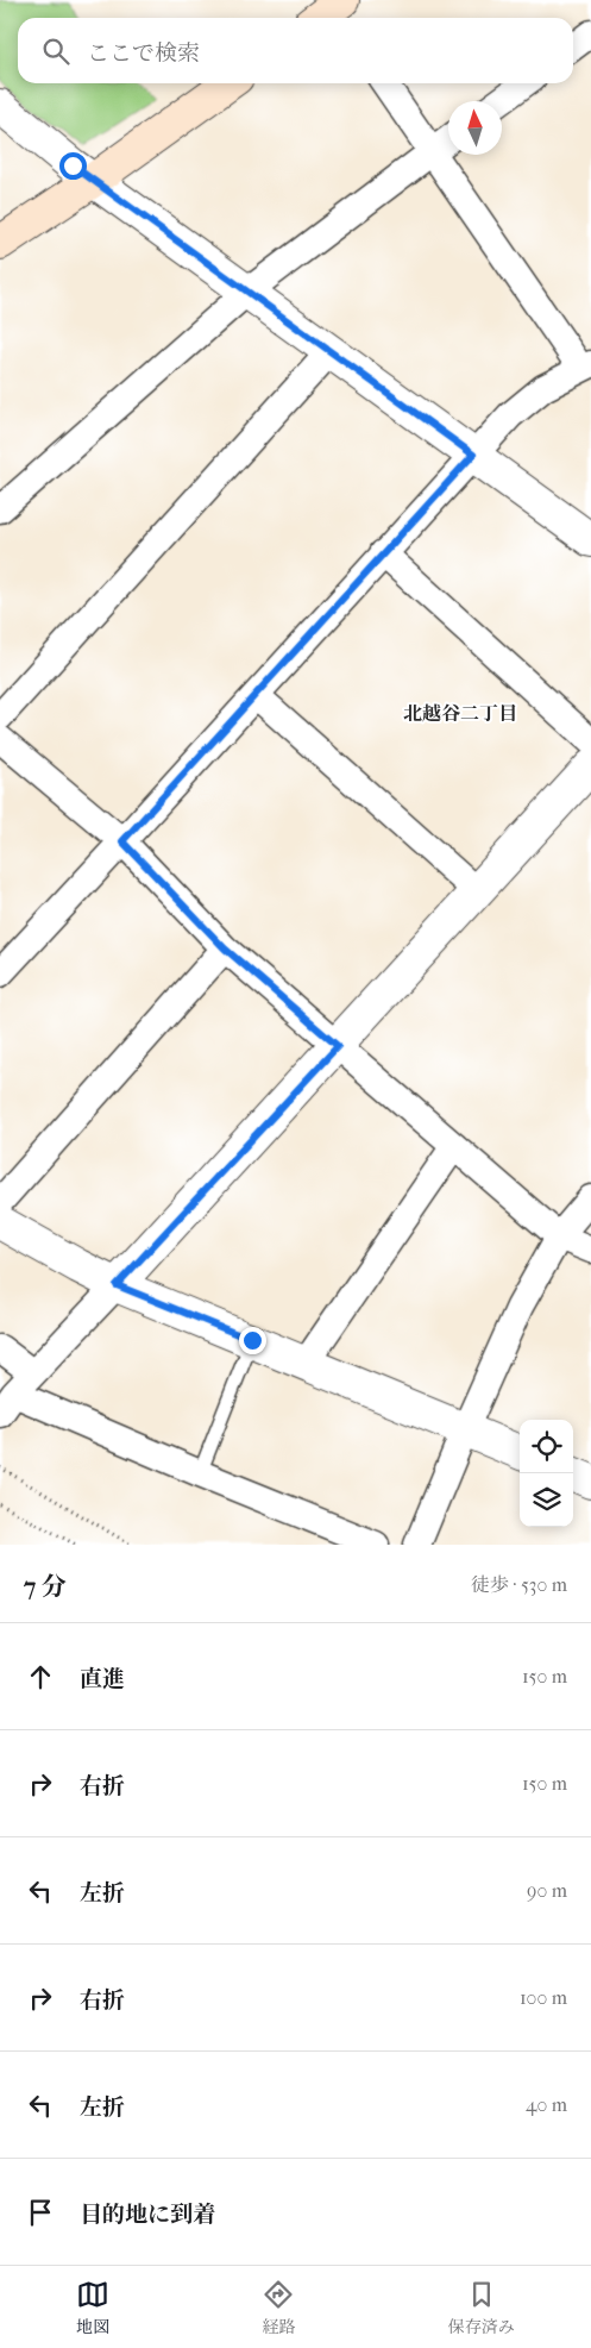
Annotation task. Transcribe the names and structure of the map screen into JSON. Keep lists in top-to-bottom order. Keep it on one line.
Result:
{"districts":["北越谷二丁目"],"north":"top","page":{"search":"ここで検索","heading":["7 分","徒歩 · 530 m"],"list":[["直進","150 m"],["右折","150 m"],["左折","90 m"],["右折","100 m"],["左折","40 m"],"目的地に到着"],"nav":["地図","経路","保存済み"]}}
